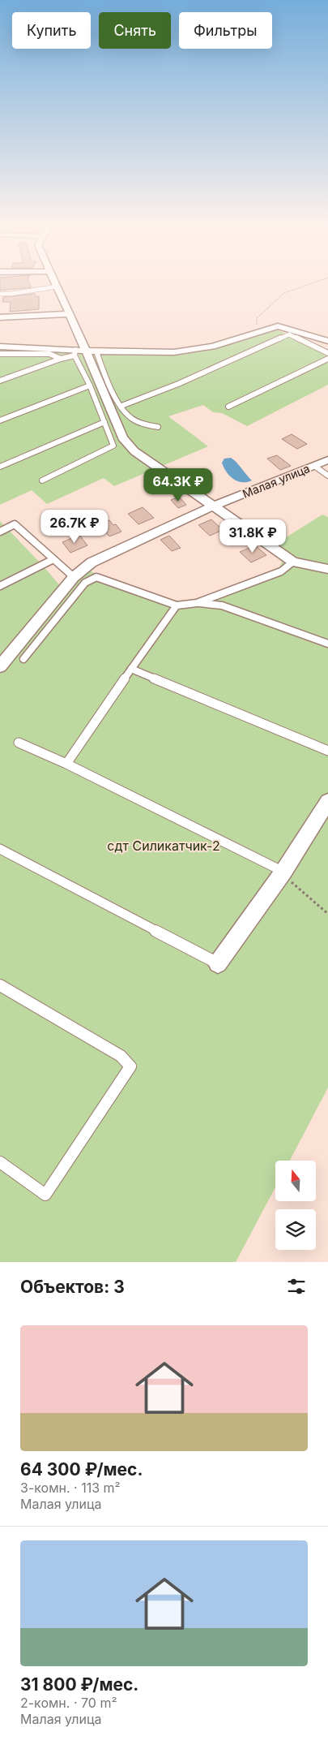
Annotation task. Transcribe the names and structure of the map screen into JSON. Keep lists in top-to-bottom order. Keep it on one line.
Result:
{"streets":{"street":["Малая улица"]},"parks":["сдт Силикатчик-2"],"north":"top","page":{"chip":["Купить","Снять","Фильтры"],"price":["64.3K ₽","26.7K ₽","31.8K ₽"],"heading":"Объектов: 3","list":[{"name":"64 300 ₽/мес.","note":"3-комн. · 113 m² · Малая улица"},{"name":"31 800 ₽/мес.","note":"2-комн. · 70 m² · Малая улица"}]}}
